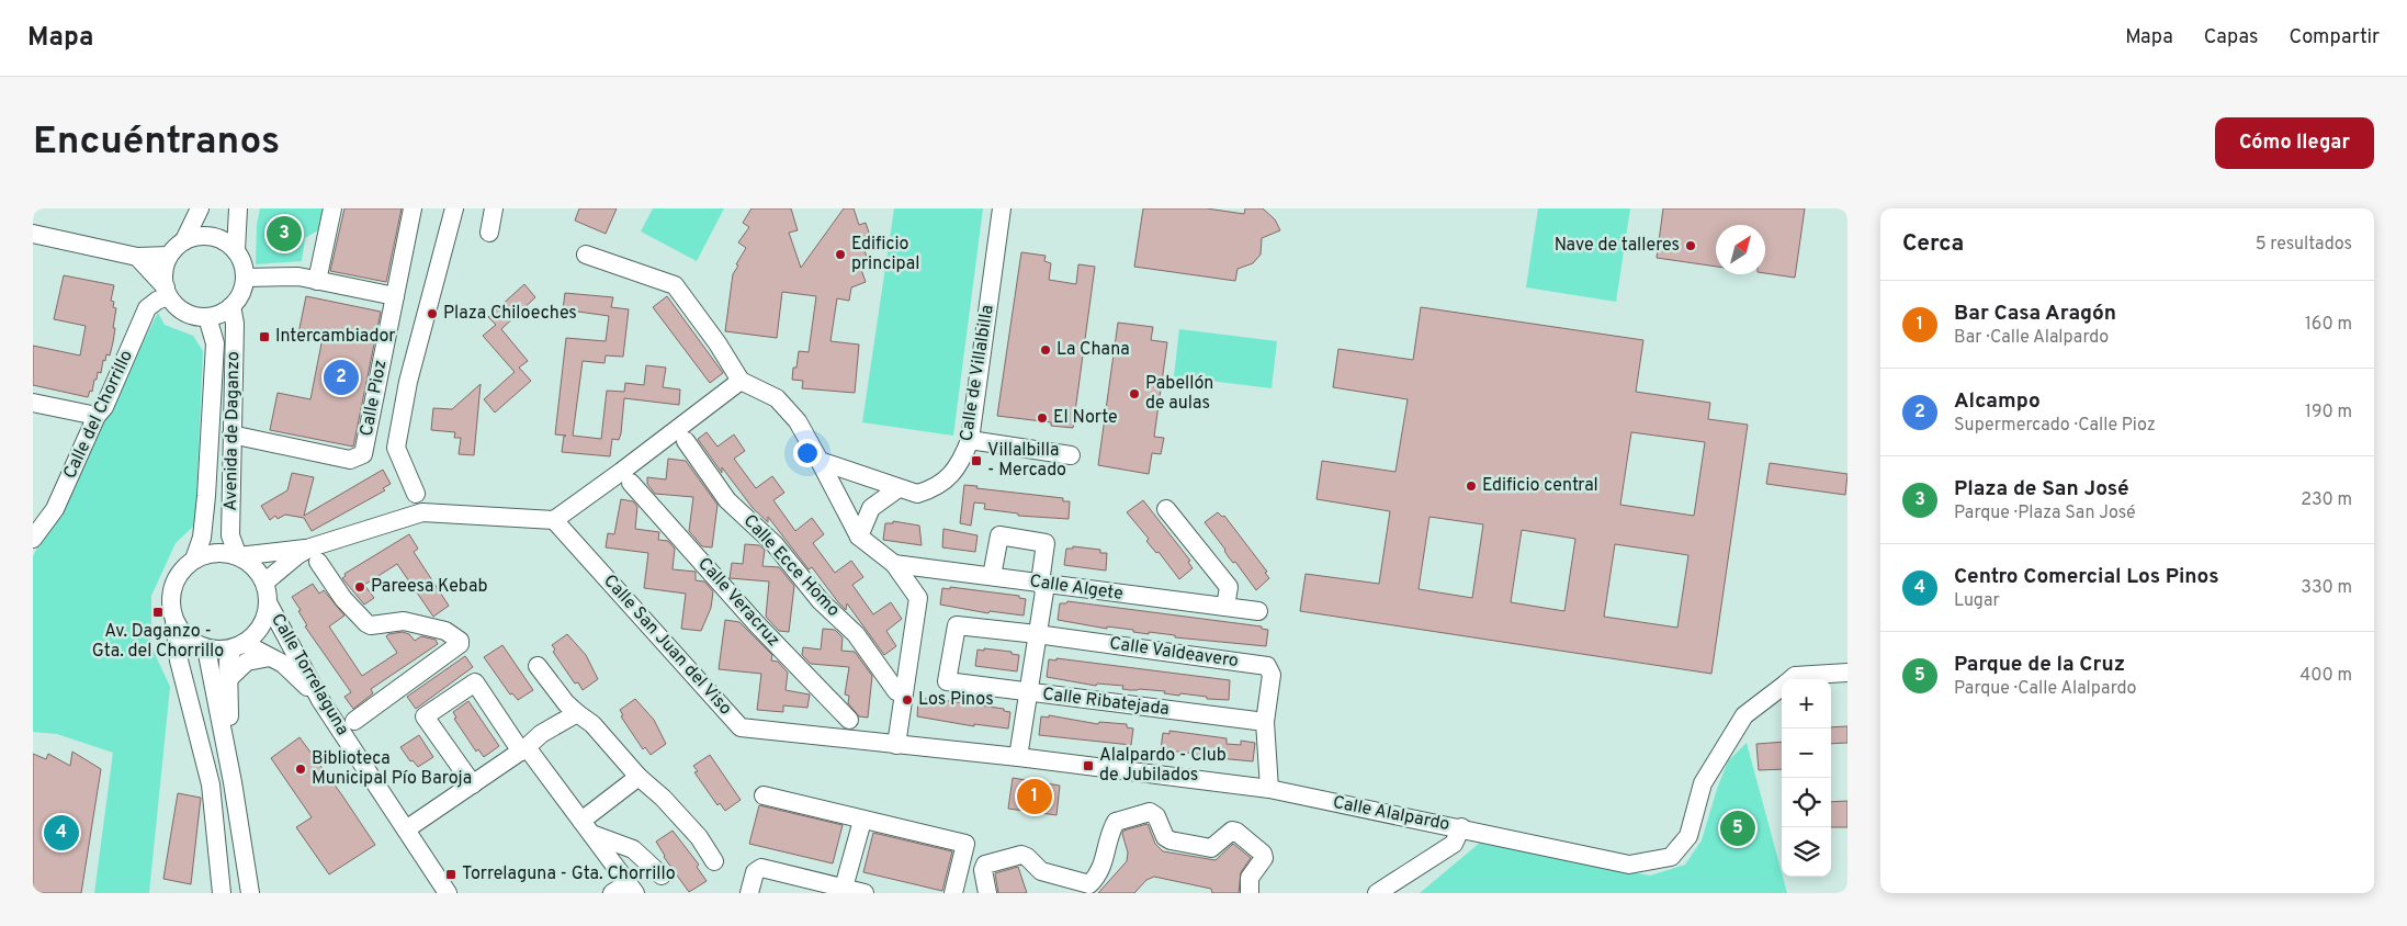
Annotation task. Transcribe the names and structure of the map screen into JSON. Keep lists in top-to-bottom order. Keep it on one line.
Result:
{"streets":{"street":["Calle de Villalbilla","Calle Pioz","Calle del Chorrillo","Avenida de Daganzo","Calle Ecce Homo","Calle Algete","Calle Veracruz","Calle San Juan del Viso","Calle Valdeavero","Calle Torrelaguna","Calle Ribatejada","Calle Alalpardo"]},"crossings":[["Calle Pioz","Avenida de Daganzo"],["Calle del Chorrillo","Avenida de Daganzo"],["Avenida de Daganzo","Calle Torrelaguna"],["Calle San Juan del Viso","Calle Alalpardo"],["Calle Valdeavero","Calle Ribatejada"],["Calle Valdeavero","Calle Alalpardo"]],"places":{"other":["Nave de talleres","Edificio principal","Plaza Chiloeches","La Chana","Pabellón de aulas","El Norte","Edificio central","Pareesa Kebab","Los Pinos","Biblioteca Municipal Pío Baroja"],"transit":["Intercambiador","Villalbilla - Mercado","Av. Daganzo - Gta. del Chorrillo","Alalpardo - Club de Jubilados","Torrelaguna - Gta. Chorrillo"]},"north":"top right","page":{"header":"Mapa","nav":["Mapa","Capas","Compartir"],"buttons":"Cómo llegar","title":"Encuéntranos","heading":["Cerca","5 resultados"],"pins":["3","2","1","5","4"],"list":[{"mark":"1","name":"Bar Casa Aragón","note":"Bar · Calle Alalpardo","value":"160 m"},{"mark":"2","name":"Alcampo","note":"Supermercado · Calle Pioz","value":"190 m"},{"mark":"3","name":"Plaza de San José","note":"Parque · Plaza San José","value":"230 m"},{"mark":"4","name":"Centro Comercial Los Pinos","note":"Lugar","value":"330 m"},{"mark":"5","name":"Parque de la Cruz","note":"Parque · Calle Alalpardo","value":"400 m"}],"map_buttons":["+","−"]}}
